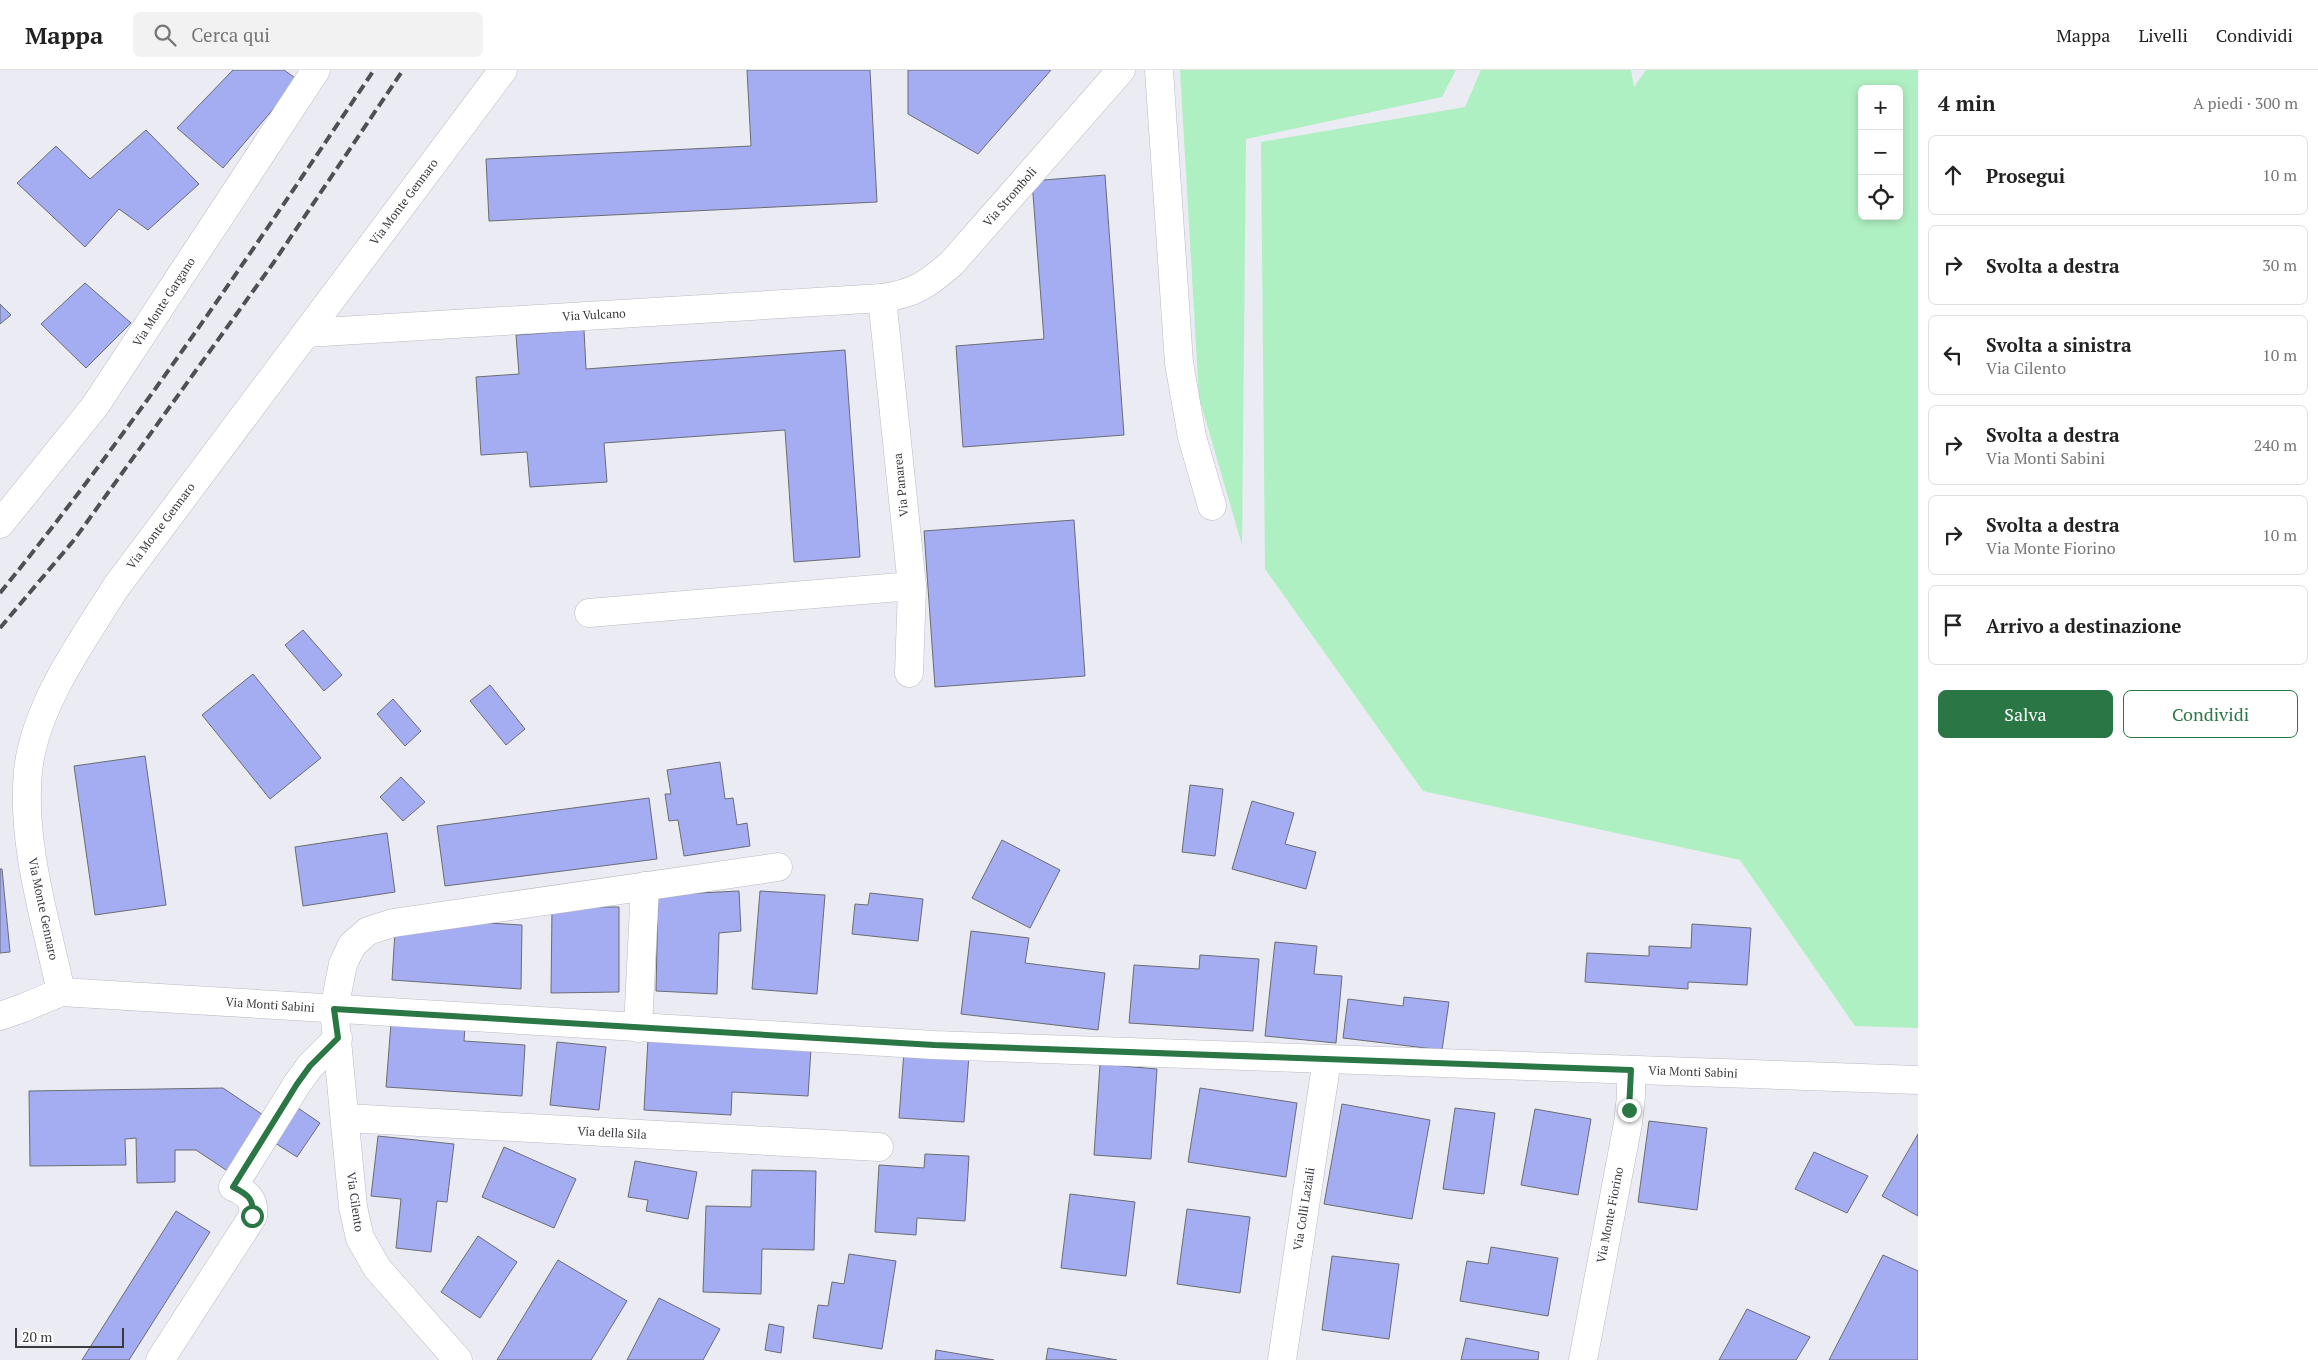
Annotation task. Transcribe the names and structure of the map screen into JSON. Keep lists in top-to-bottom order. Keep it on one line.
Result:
{"streets":{"street":["Via Stromboli","Via Monte Gennaro","Via Monte Gargano","Via Vulcano","Via Panarea","Via Monti Sabini","Via della Sila","Via Cilento","Via Colli Laziali","Via Monte Fiorino"]},"crossings":[["Via Stromboli","Via Vulcano"],["Via Stromboli","Via Panarea"],["Via Monte Gennaro","Via Vulcano"],["Via Monte Gennaro","Via Monti Sabini"],["Via Vulcano","Via Panarea"],["Via Monti Sabini","Via Cilento"],["Via Monti Sabini","Via Colli Laziali"],["Via Monti Sabini","Via Monte Fiorino"],["Via della Sila","Via Cilento"]],"scale_bar":"20 m","page":{"header":"Mappa","search":"Cerca qui","nav":["Mappa","Livelli","Condividi"],"heading":["4 min","A piedi · 300 m"],"map_buttons":["+","−"],"list":[["Prosegui","10 m"],["Svolta a destra","30 m"],["Svolta a sinistra","Via Cilento","10 m"],["Svolta a destra","Via Monti Sabini","240 m"],["Svolta a destra","Via Monte Fiorino","10 m"],"Arrivo a destinazione"],"buttons":["Salva","Condividi"],"scale":"20 m"}}
